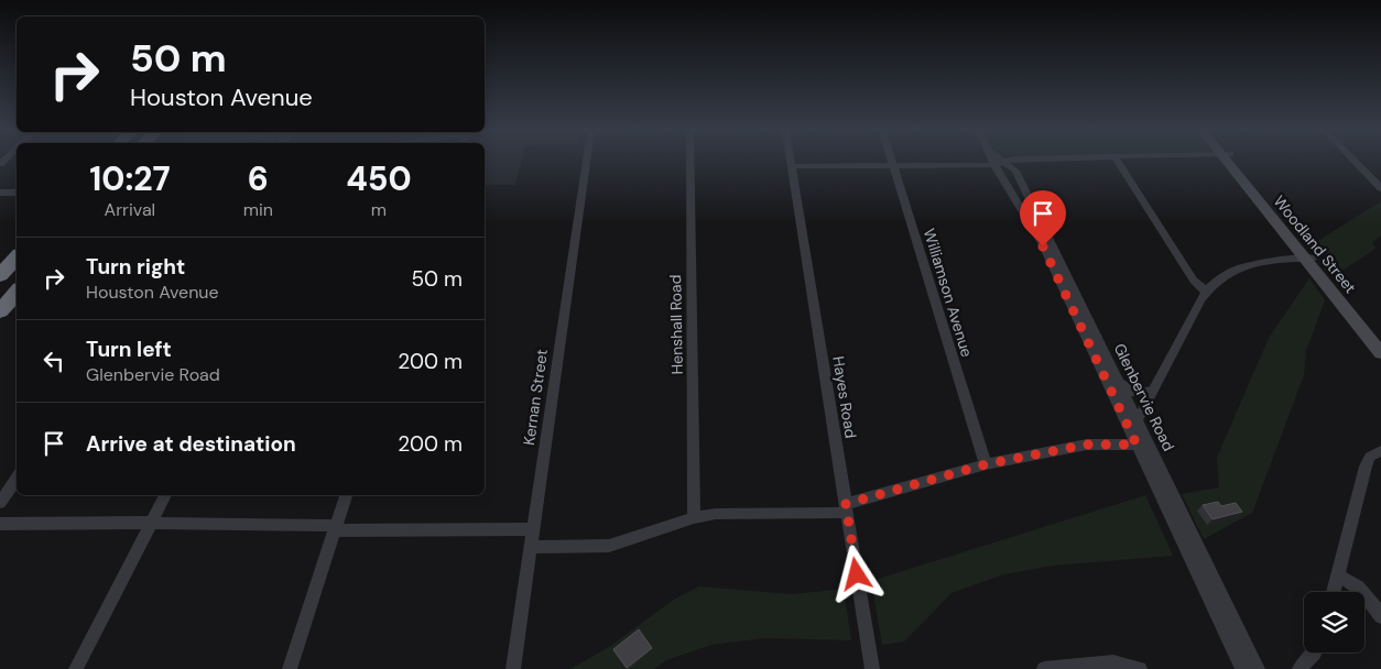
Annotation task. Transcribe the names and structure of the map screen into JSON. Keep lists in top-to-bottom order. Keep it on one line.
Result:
{"streets":{"main road":["Woodland Street"],"street":["Williamson Avenue","Henshall Road","Kernan Street","Hayes Road","Glenbervie Road"]},"page":{"turn":["50 m","Houston Avenue"],"eta":["10:27","Arrival","6","min","450","m"],"list":[{"name":"Turn right","note":"Houston Avenue","value":"50 m"},{"name":"Turn left","note":"Glenbervie Road","value":"200 m"},{"name":"Arrive at destination","value":"200 m"}]}}
